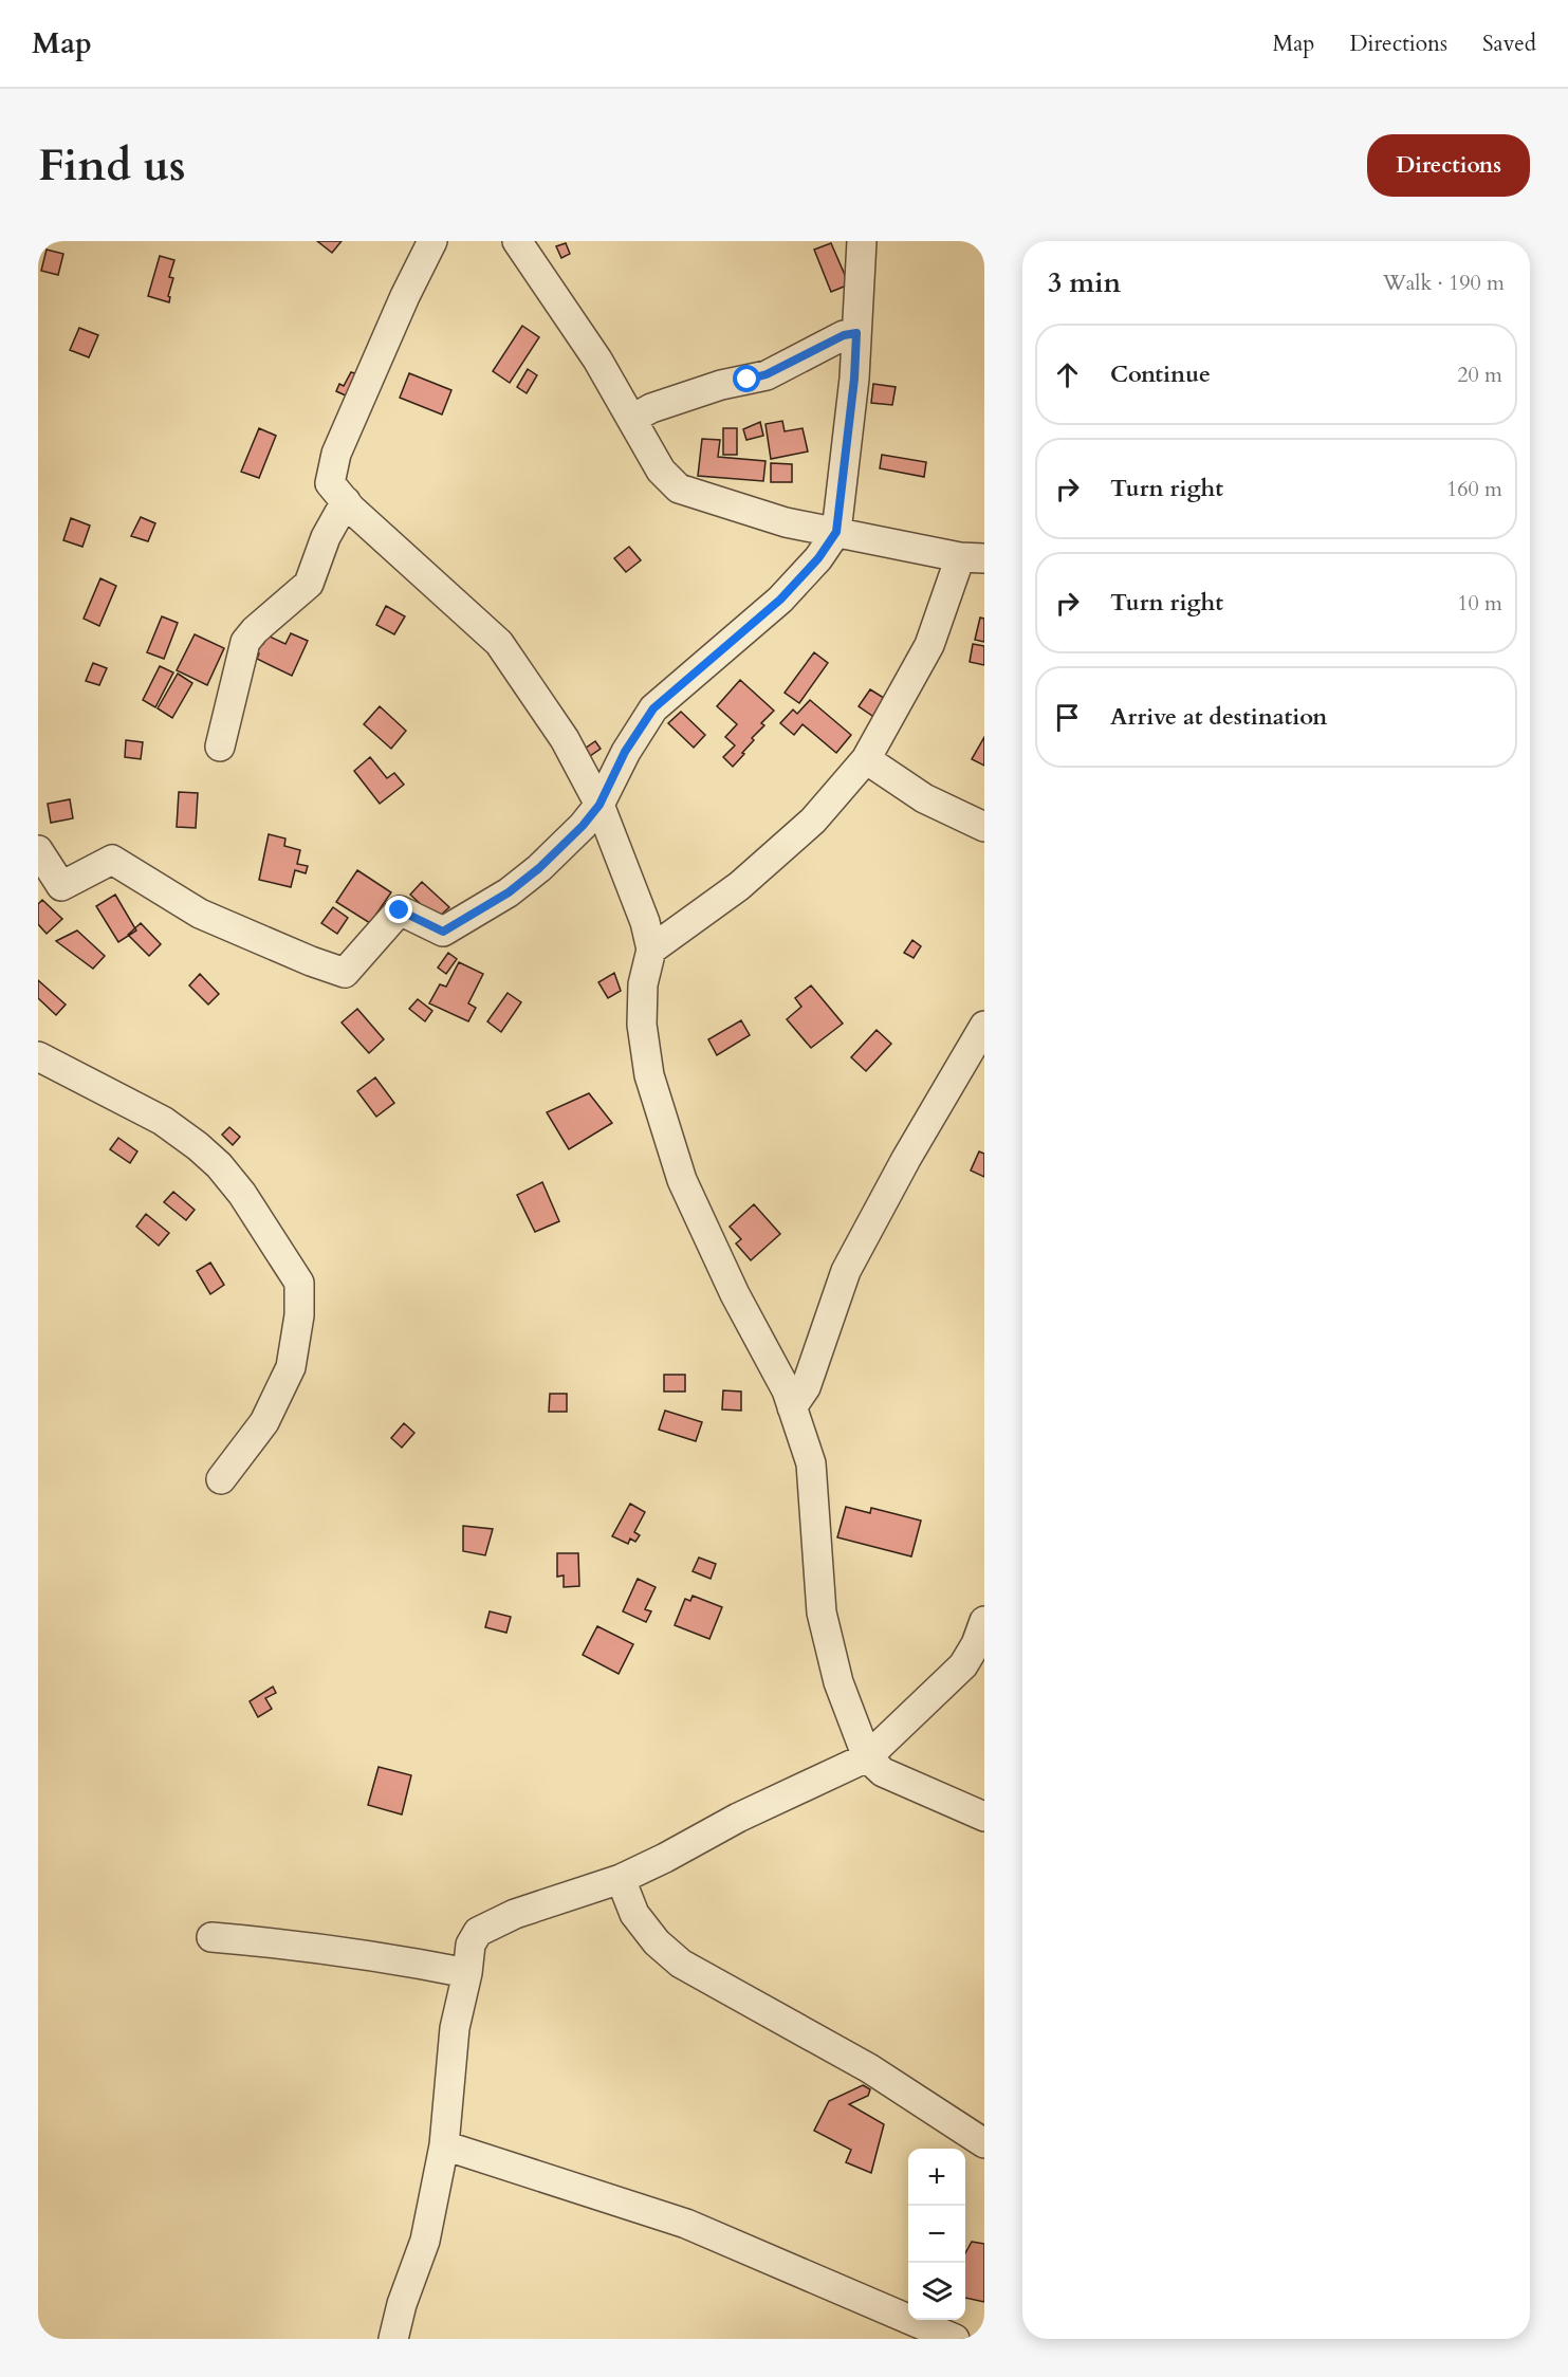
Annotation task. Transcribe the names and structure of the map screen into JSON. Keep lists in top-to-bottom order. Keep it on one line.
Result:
{"page":{"header":"Map","nav":["Map","Directions","Saved"],"buttons":"Directions","title":"Find us","heading":["3 min","Walk · 190 m"],"list":[["Continue","20 m"],["Turn right","160 m"],["Turn right","10 m"],"Arrive at destination"],"map_buttons":["+","−"]}}
